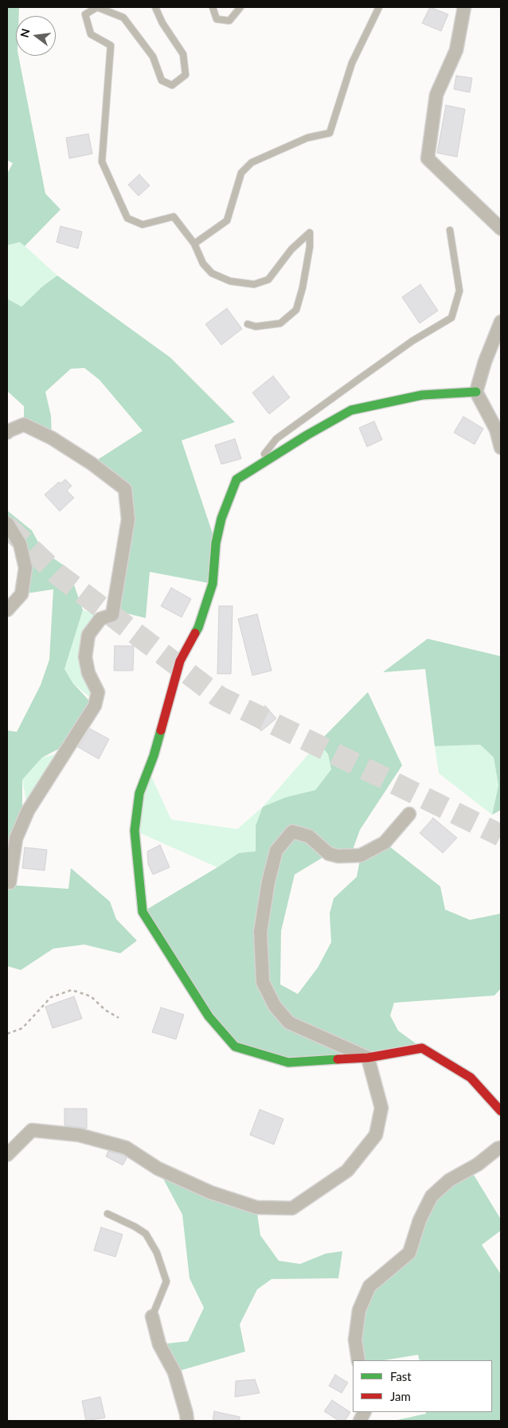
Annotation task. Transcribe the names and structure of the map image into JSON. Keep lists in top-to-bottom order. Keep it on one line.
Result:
{"legend":["Fast","Jam"],"north":"left"}
